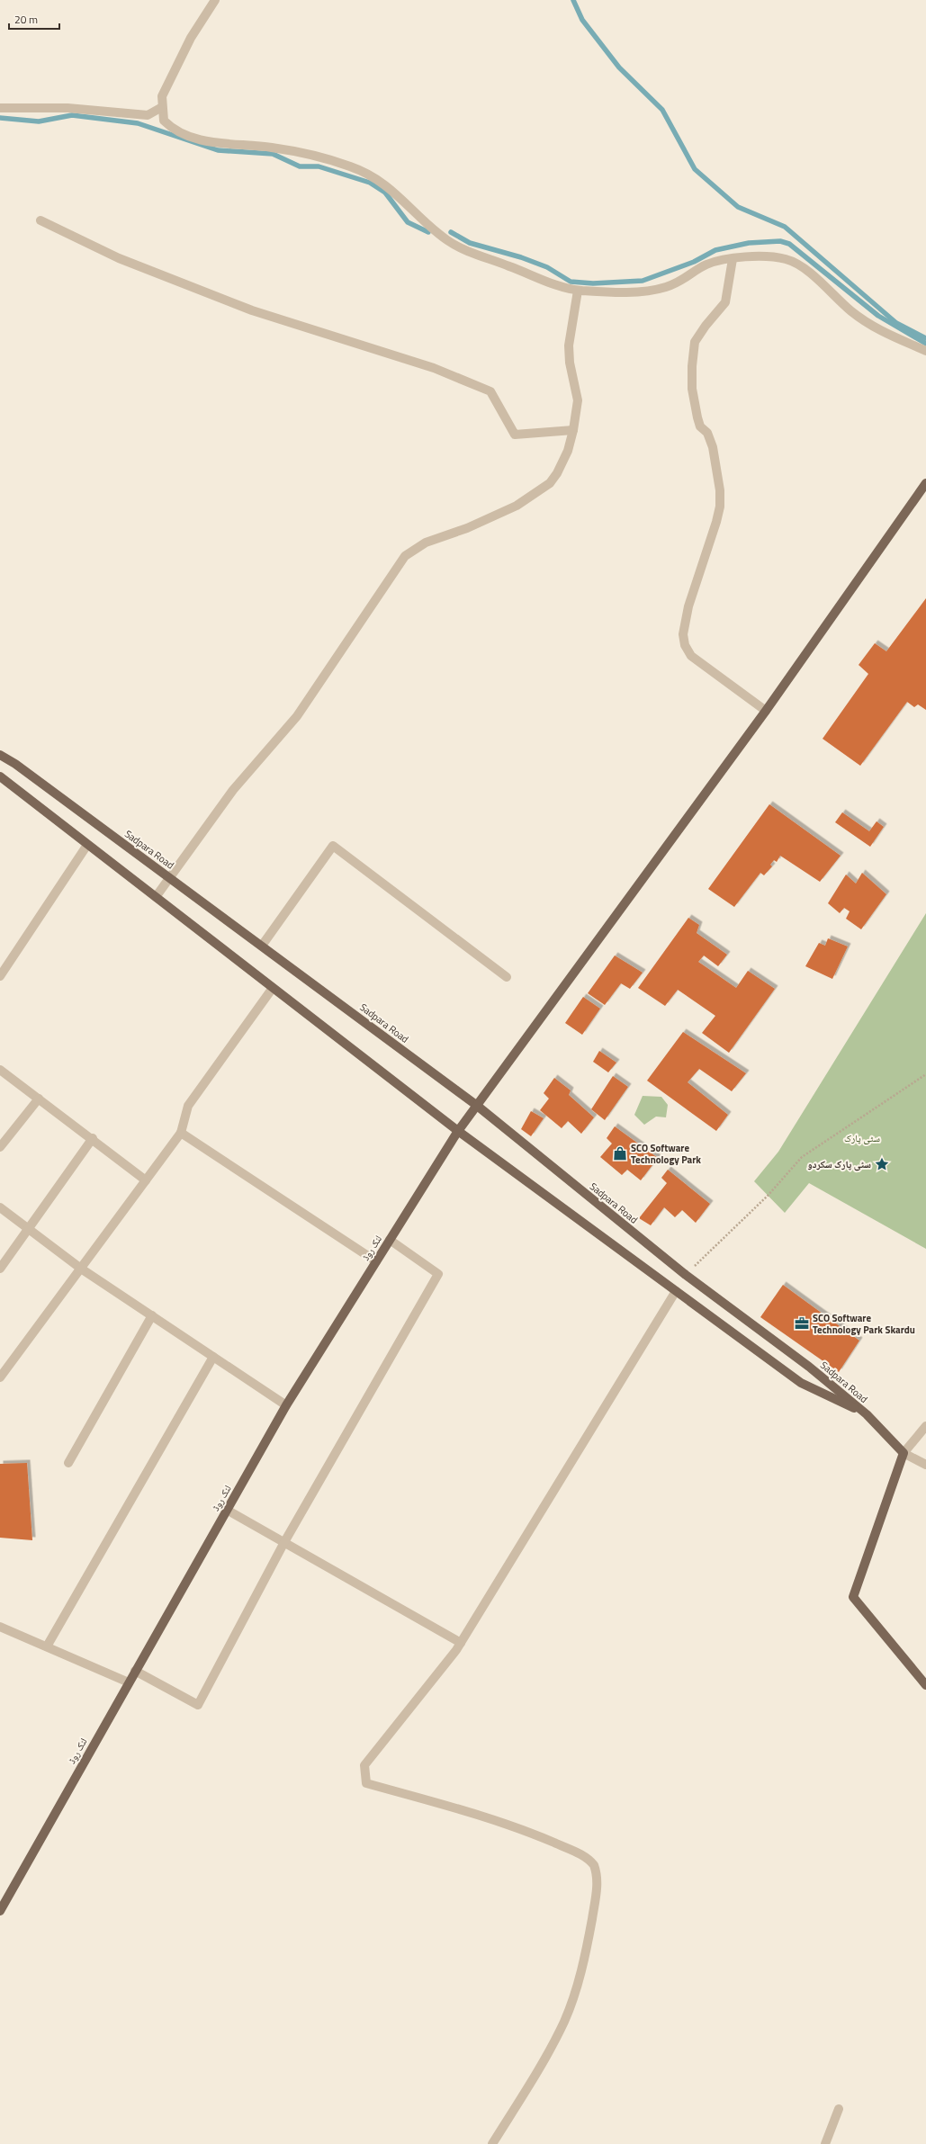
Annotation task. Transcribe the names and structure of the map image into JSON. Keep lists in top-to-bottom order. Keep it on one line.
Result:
{"streets":{"main road":["Sadpara Road","لنک روڈ"]},"crossings":[["Sadpara Road","لنک روڈ"]],"parks":["سٹی پارک"],"places":{"shop":["SCO Software Technology Park"],"place":["سٹی پارک سکردو"],"office":["SCO Software Technology Park Skardu"]},"scale_bar":"20 m"}
